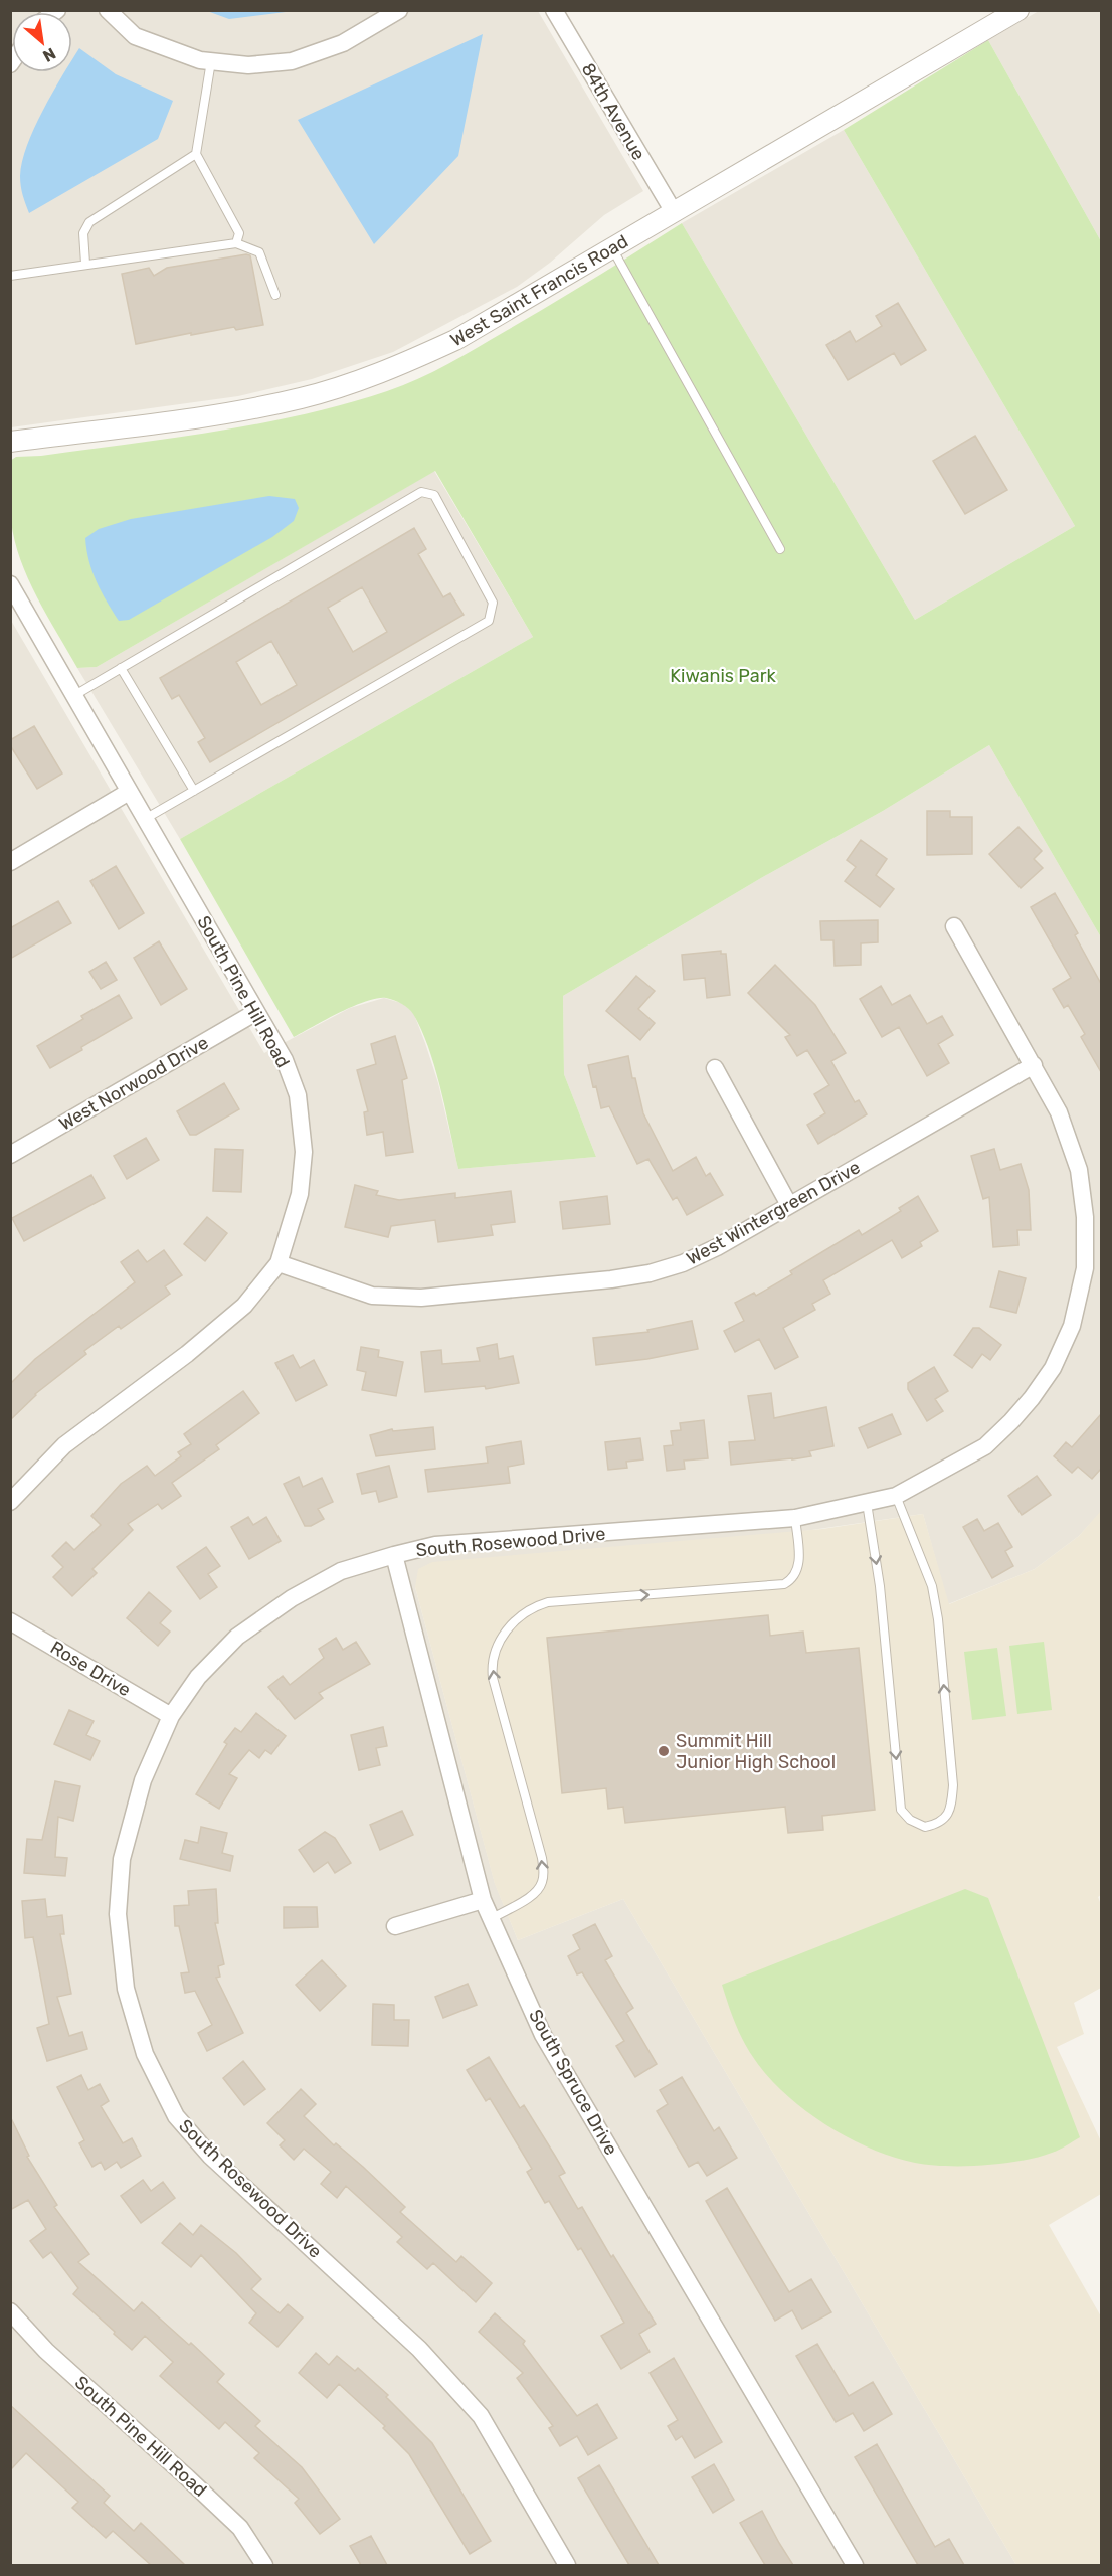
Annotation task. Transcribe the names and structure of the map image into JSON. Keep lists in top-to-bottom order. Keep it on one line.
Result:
{"streets":{"street":["84th Avenue","West Saint Francis Road","South Pine Hill Road","West Norwood Drive","West Wintergreen Drive","South Rosewood Drive","Rose Drive","South Spruce Drive"]},"crossings":[["84th Avenue","West Saint Francis Road"],["South Pine Hill Road","West Norwood Drive"],["South Pine Hill Road","West Wintergreen Drive"],["West Wintergreen Drive","South Rosewood Drive"],["South Rosewood Drive","Rose Drive"],["South Rosewood Drive","South Spruce Drive"]],"parks":["Kiwanis Park"],"places":["Summit Hill Junior High School"],"north":"bottom right"}
